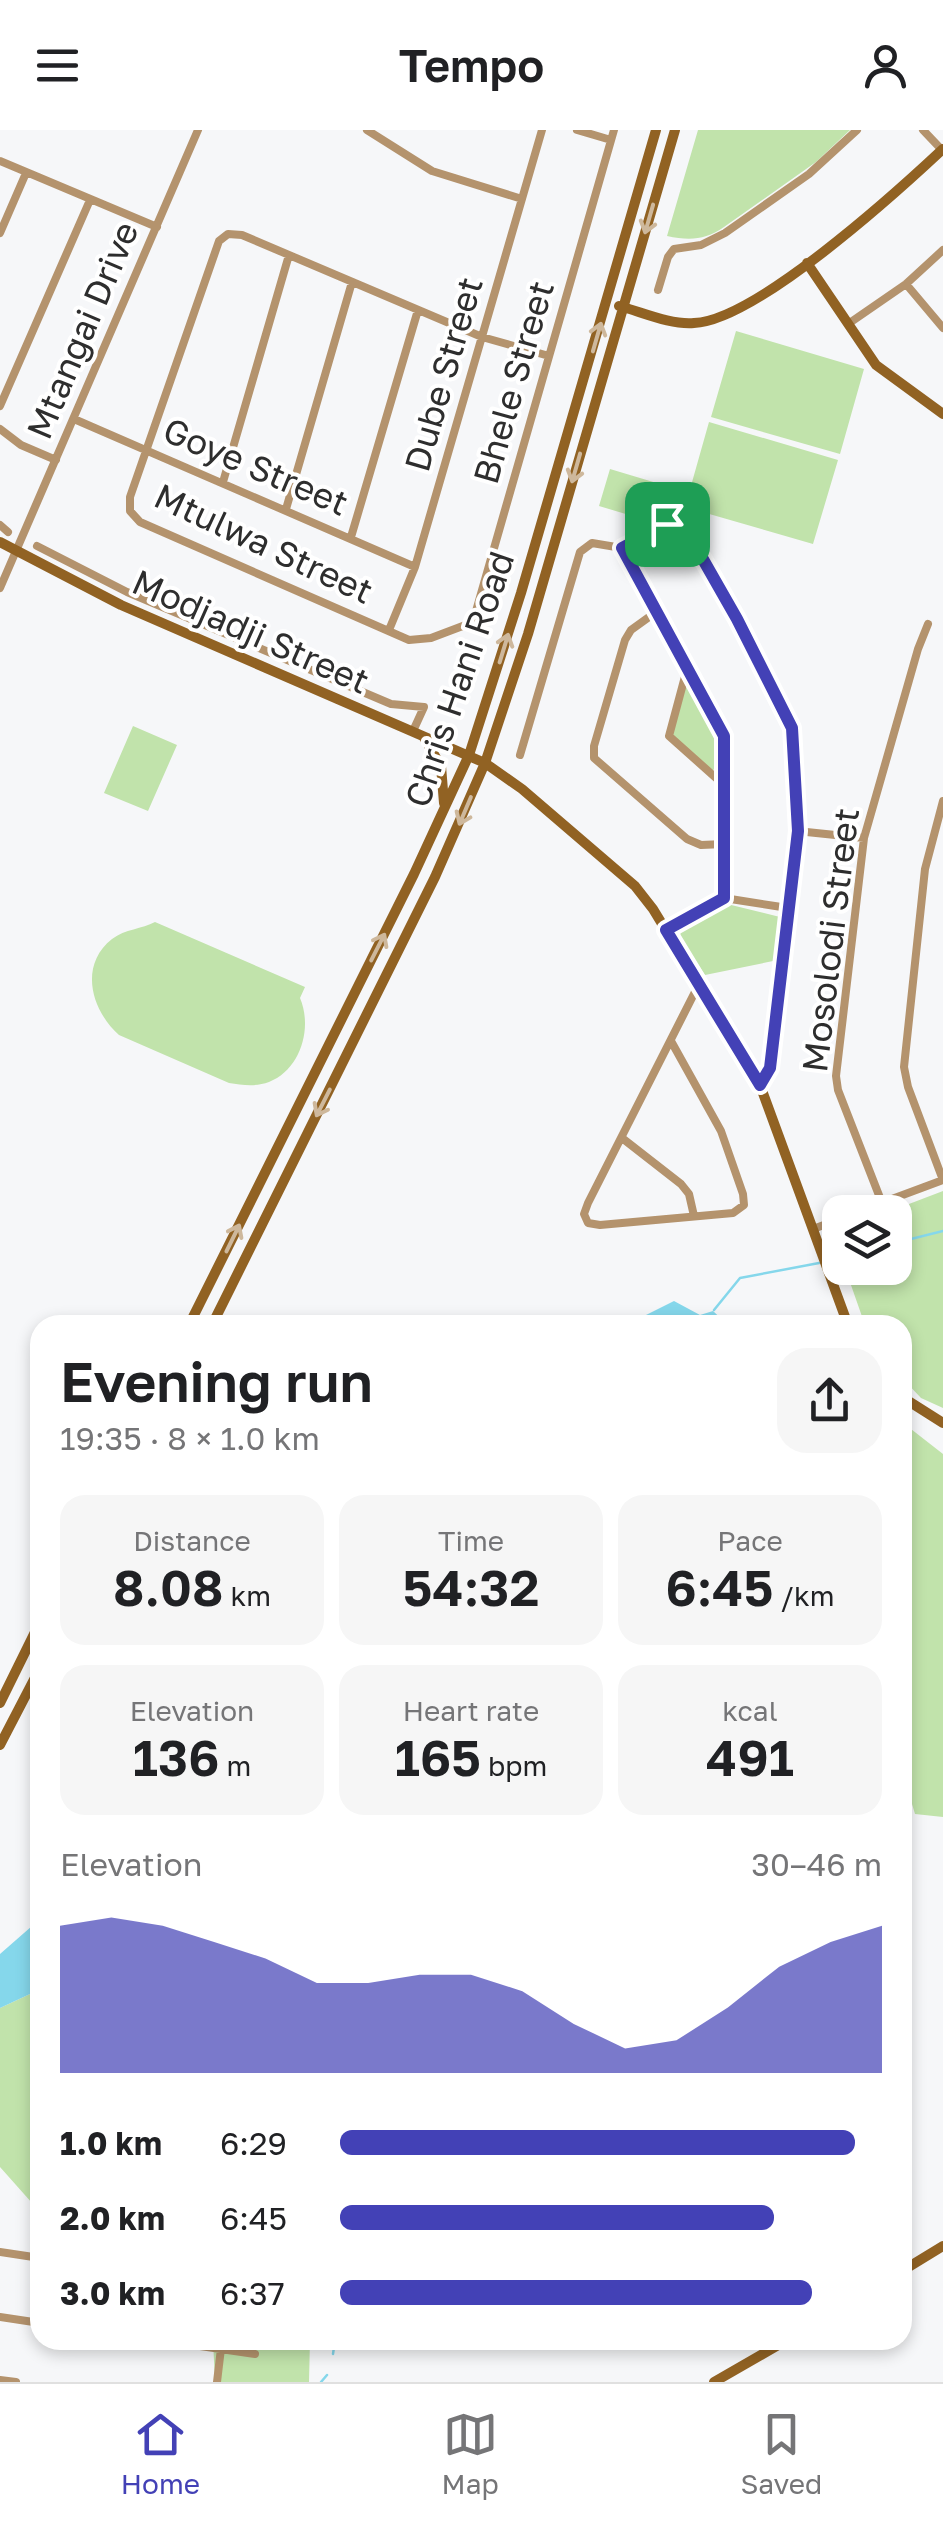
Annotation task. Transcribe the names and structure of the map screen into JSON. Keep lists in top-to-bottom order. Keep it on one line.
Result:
{"streets":{"main road":["Modjadji Street","Chris Hani Road"],"street":["Mtangai Drive","Dube Street","Bhele Street","Goye Street","Mtulwa Street","Mosolodi Street"]},"crossings":[["Mtangai Drive","Goye Street"],["Mtangai Drive","Modjadji Street"],["Dube Street","Bhele Street"],["Dube Street","Goye Street"],["Dube Street","Mtulwa Street"],["Bhele Street","Mtulwa Street"],["Goye Street","Mtulwa Street"],["Modjadji Street","Chris Hani Road"]],"page":{"header":"Tempo","heading":["Evening run","19:35 · 8 × 1.0 km"],"stats":[["Distance","8.08 km"],["Time","54:32"],["Pace","6:45 /km"],["Elevation","136 m"],["Heart rate","165 bpm"],["kcal","491"]],"chart":["Elevation","30–46 m"],"list":[{"name":"1.0 km","note":"6:29"},{"name":"2.0 km","note":"6:45"},{"name":"3.0 km","note":"6:37"}],"tabs":["Home","Map","Saved"]}}
